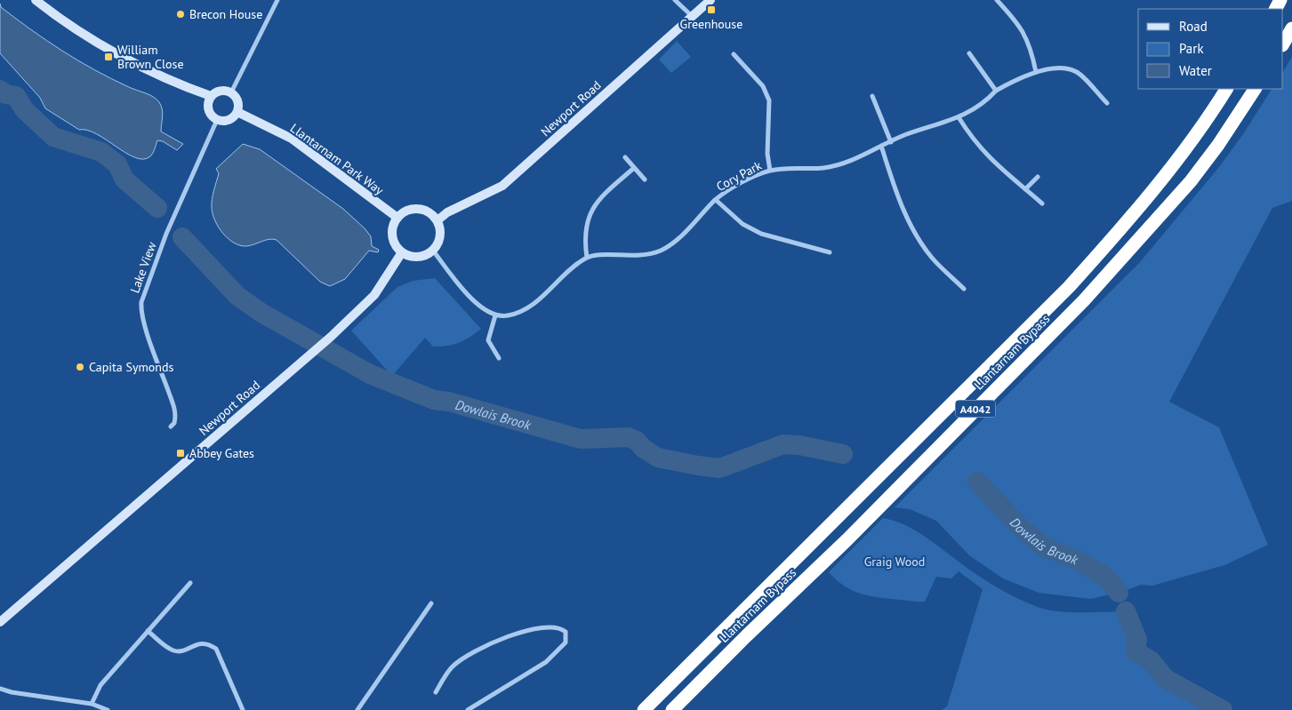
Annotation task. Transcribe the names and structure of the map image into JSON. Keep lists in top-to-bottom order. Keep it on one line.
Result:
{"streets":{"highway":["Llantarnam Bypass","A4042"],"street":["Newport Road","Llantarnam Park Way","Cory Park","Lake View"]},"crossings":[["Newport Road","Llantarnam Park Way"],["Llantarnam Park Way","Lake View"]],"water":["Dowlais Brook"],"parks":["Graig Wood"],"places":{"transit":["Greenhouse","William Brown Close","Abbey Gates"],"other":["Brecon House","Capita Symonds"]},"legend":["Road","Park","Water"]}
